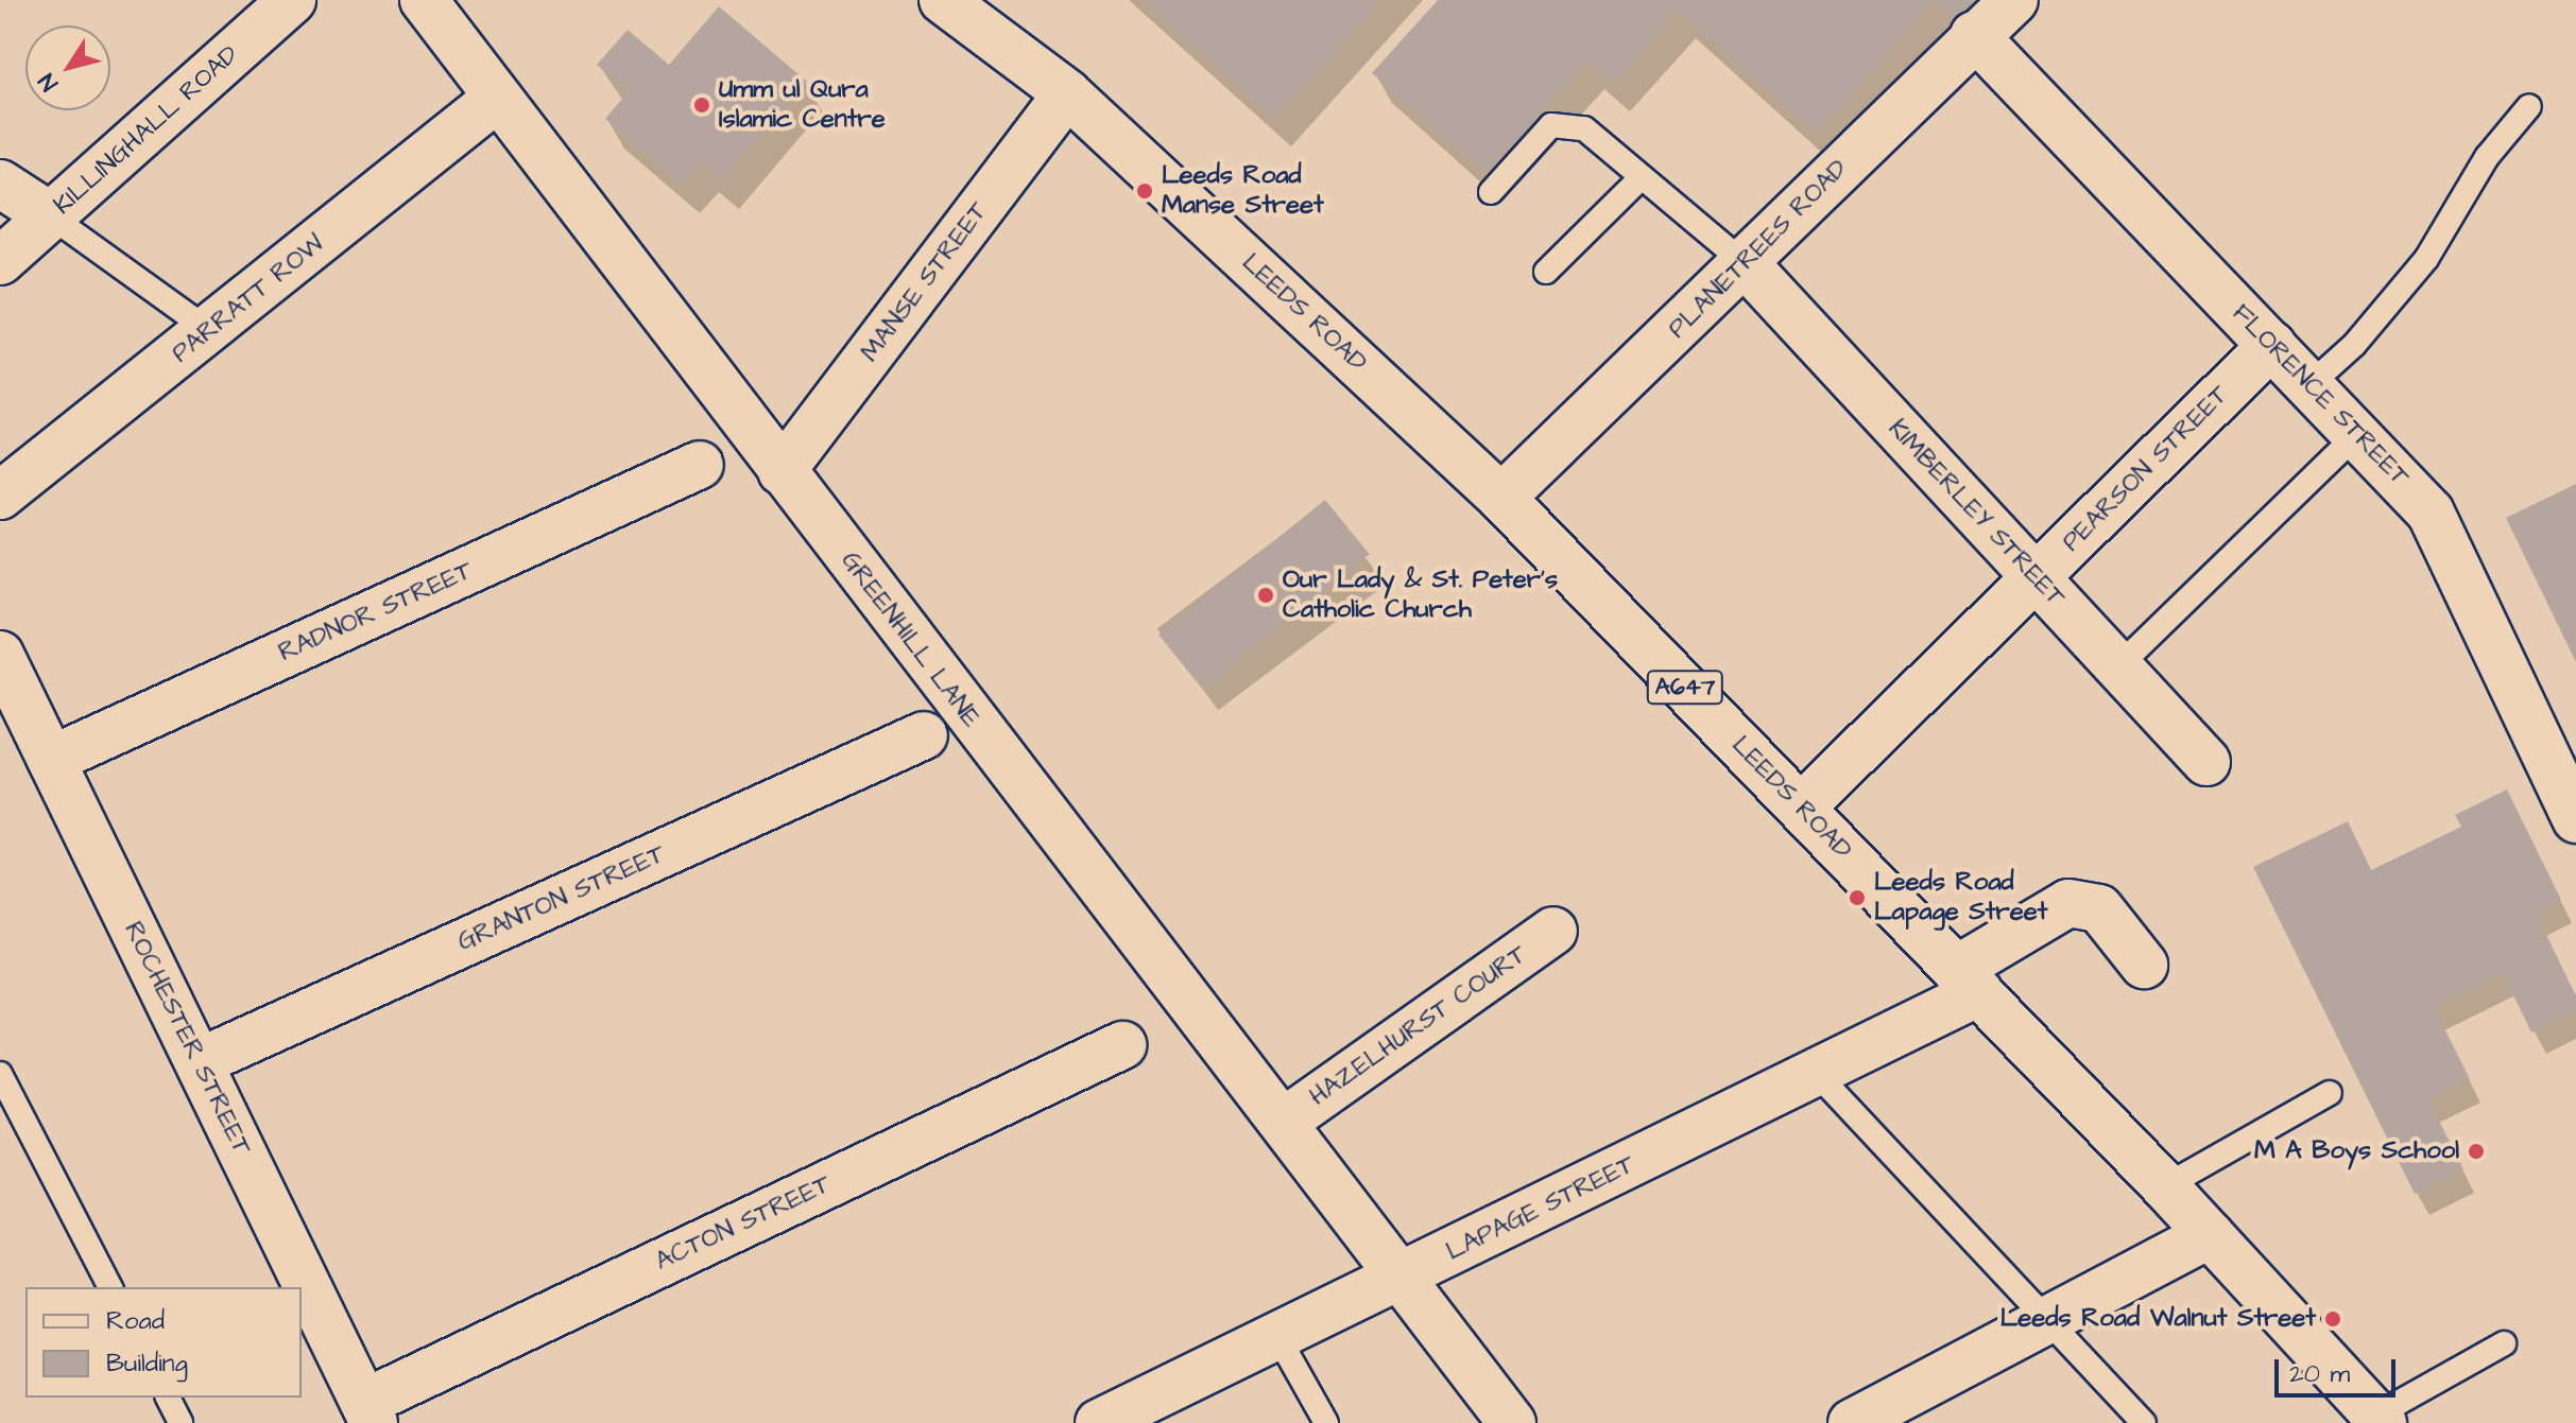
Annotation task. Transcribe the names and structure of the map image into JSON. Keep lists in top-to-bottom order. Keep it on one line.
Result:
{"streets":{"main road":["KILLINGHALL ROAD","PLANETREES ROAD","MANSE STREET","PARRATT ROW","LEEDS ROAD","FLORENCE STREET","PEARSON STREET","KIMBERLEY STREET","RADNOR STREET","GREENHILL LANE","A647","GRANTON STREET","HAZELHURST COURT","ROCHESTER STREET","LAPAGE STREET","ACTON STREET"]},"crossings":[["PLANETREES ROAD","LEEDS ROAD"],["PLANETREES ROAD","FLORENCE STREET"],["PLANETREES ROAD","KIMBERLEY STREET"],["MANSE STREET","LEEDS ROAD"],["MANSE STREET","GREENHILL LANE"],["PARRATT ROW","GREENHILL LANE"],["LEEDS ROAD","PEARSON STREET"],["LEEDS ROAD","LAPAGE STREET"],["FLORENCE STREET","PEARSON STREET"],["PEARSON STREET","KIMBERLEY STREET"],["RADNOR STREET","ROCHESTER STREET"],["GREENHILL LANE","HAZELHURST COURT"],["GREENHILL LANE","LAPAGE STREET"],["GRANTON STREET","ROCHESTER STREET"],["ROCHESTER STREET","ACTON STREET"]],"places":["Umm ul Qura Islamic Centre","Leeds Road Manse Street","Our Lady & St. Peter’s Catholic Church","Leeds Road Lapage Street","M A Boys School","Leeds Road Walnut Street"],"legend":["Road","Building"],"scale_bar":"20 m","north":"bottom left"}
